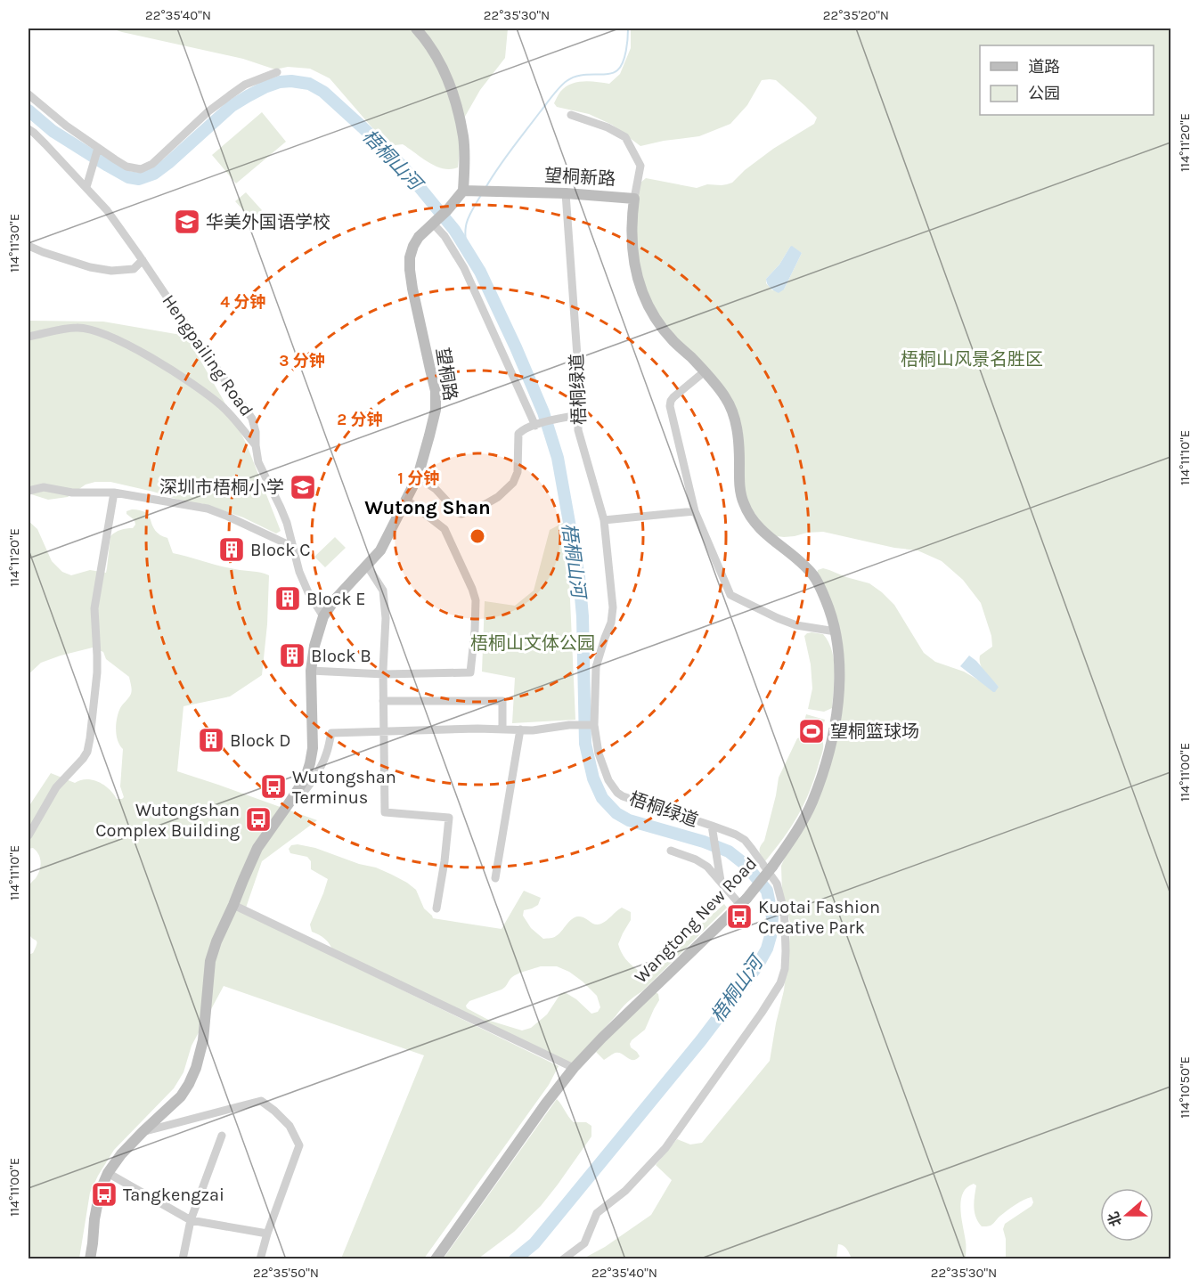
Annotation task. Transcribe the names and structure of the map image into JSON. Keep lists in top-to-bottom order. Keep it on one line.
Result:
{"streets":{"street":["望桐新路","Hengpailing Road","望桐路","梧桐绿道","Wangtong New Road"]},"crossings":[["望桐新路","望桐路"],["望桐新路","梧桐绿道"],["望桐新路","Wangtong New Road"],["Hengpailing Road","望桐路"]],"districts":["Wutong Shan"],"water":["梧桐山河"],"parks":["梧桐山风景名胜区","梧桐山文体公园"],"places":{"school or university":["华美外国语学校","深圳市梧桐小学"],"building":["Block C","Block E","Block B","Block D"],"sports":["望桐篮球场"],"bus stop":["Wutongshan Terminus","Wutongshan Complex Building","Kuotai Fashion Creative Park","Tangkengzai"]},"legend":["道路","公园"],"north":"left","coordinates":["22°35'40\"N","22°35'30\"N","22°35'20\"N","114°11'20\"E","114°11'30\"E","114°11'10\"E","114°11'00\"E","114°10'50\"E","22°35'50\"N"],"rings":["4 分钟","3 分钟","2 分钟","1 分钟"]}
